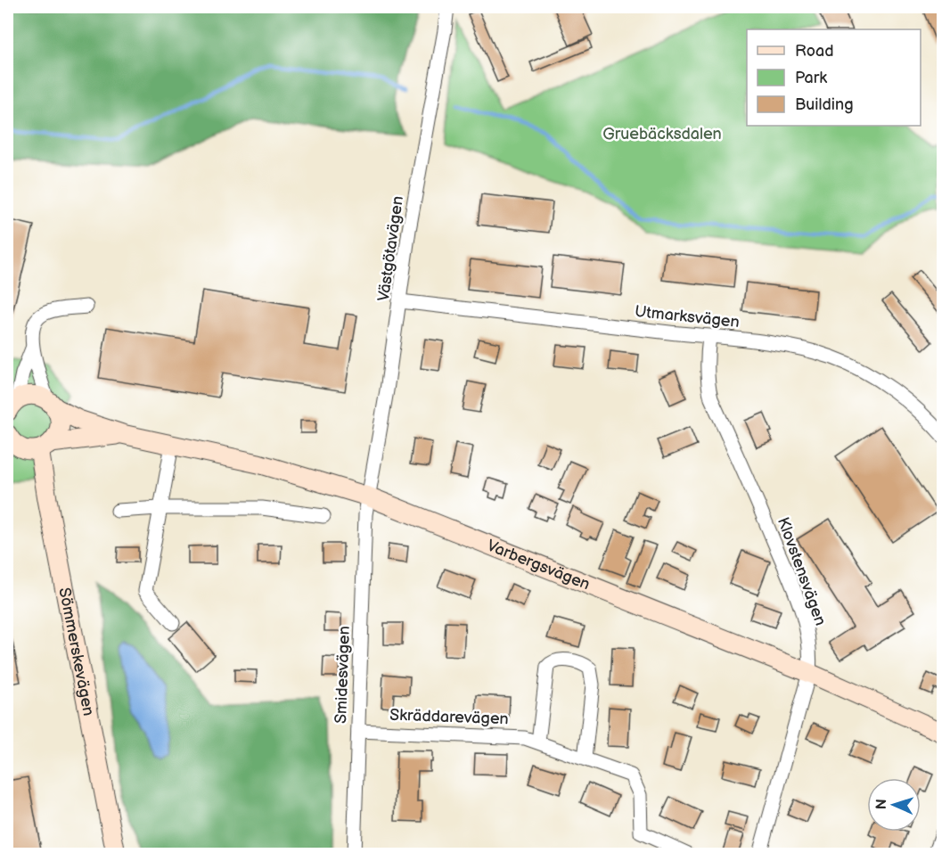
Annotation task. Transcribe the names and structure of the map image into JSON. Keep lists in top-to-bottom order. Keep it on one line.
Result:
{"streets":{"main road":["Varbergsvägen","Sömmerskevägen"],"street":["Västgötavägen","Utmarksvägen","Klovstensvägen","Smidesvägen","Skräddarevägen"]},"crossings":[["Västgötavägen","Utmarksvägen"],["Västgötavägen","Varbergsvägen"],["Västgötavägen","Smidesvägen"],["Utmarksvägen","Klovstensvägen"],["Varbergsvägen","Klovstensvägen"],["Varbergsvägen","Sömmerskevägen"],["Varbergsvägen","Smidesvägen"],["Smidesvägen","Skräddarevägen"]],"parks":["Gruebäcksdalen"],"legend":["Road","Park","Building"],"north":"left"}
